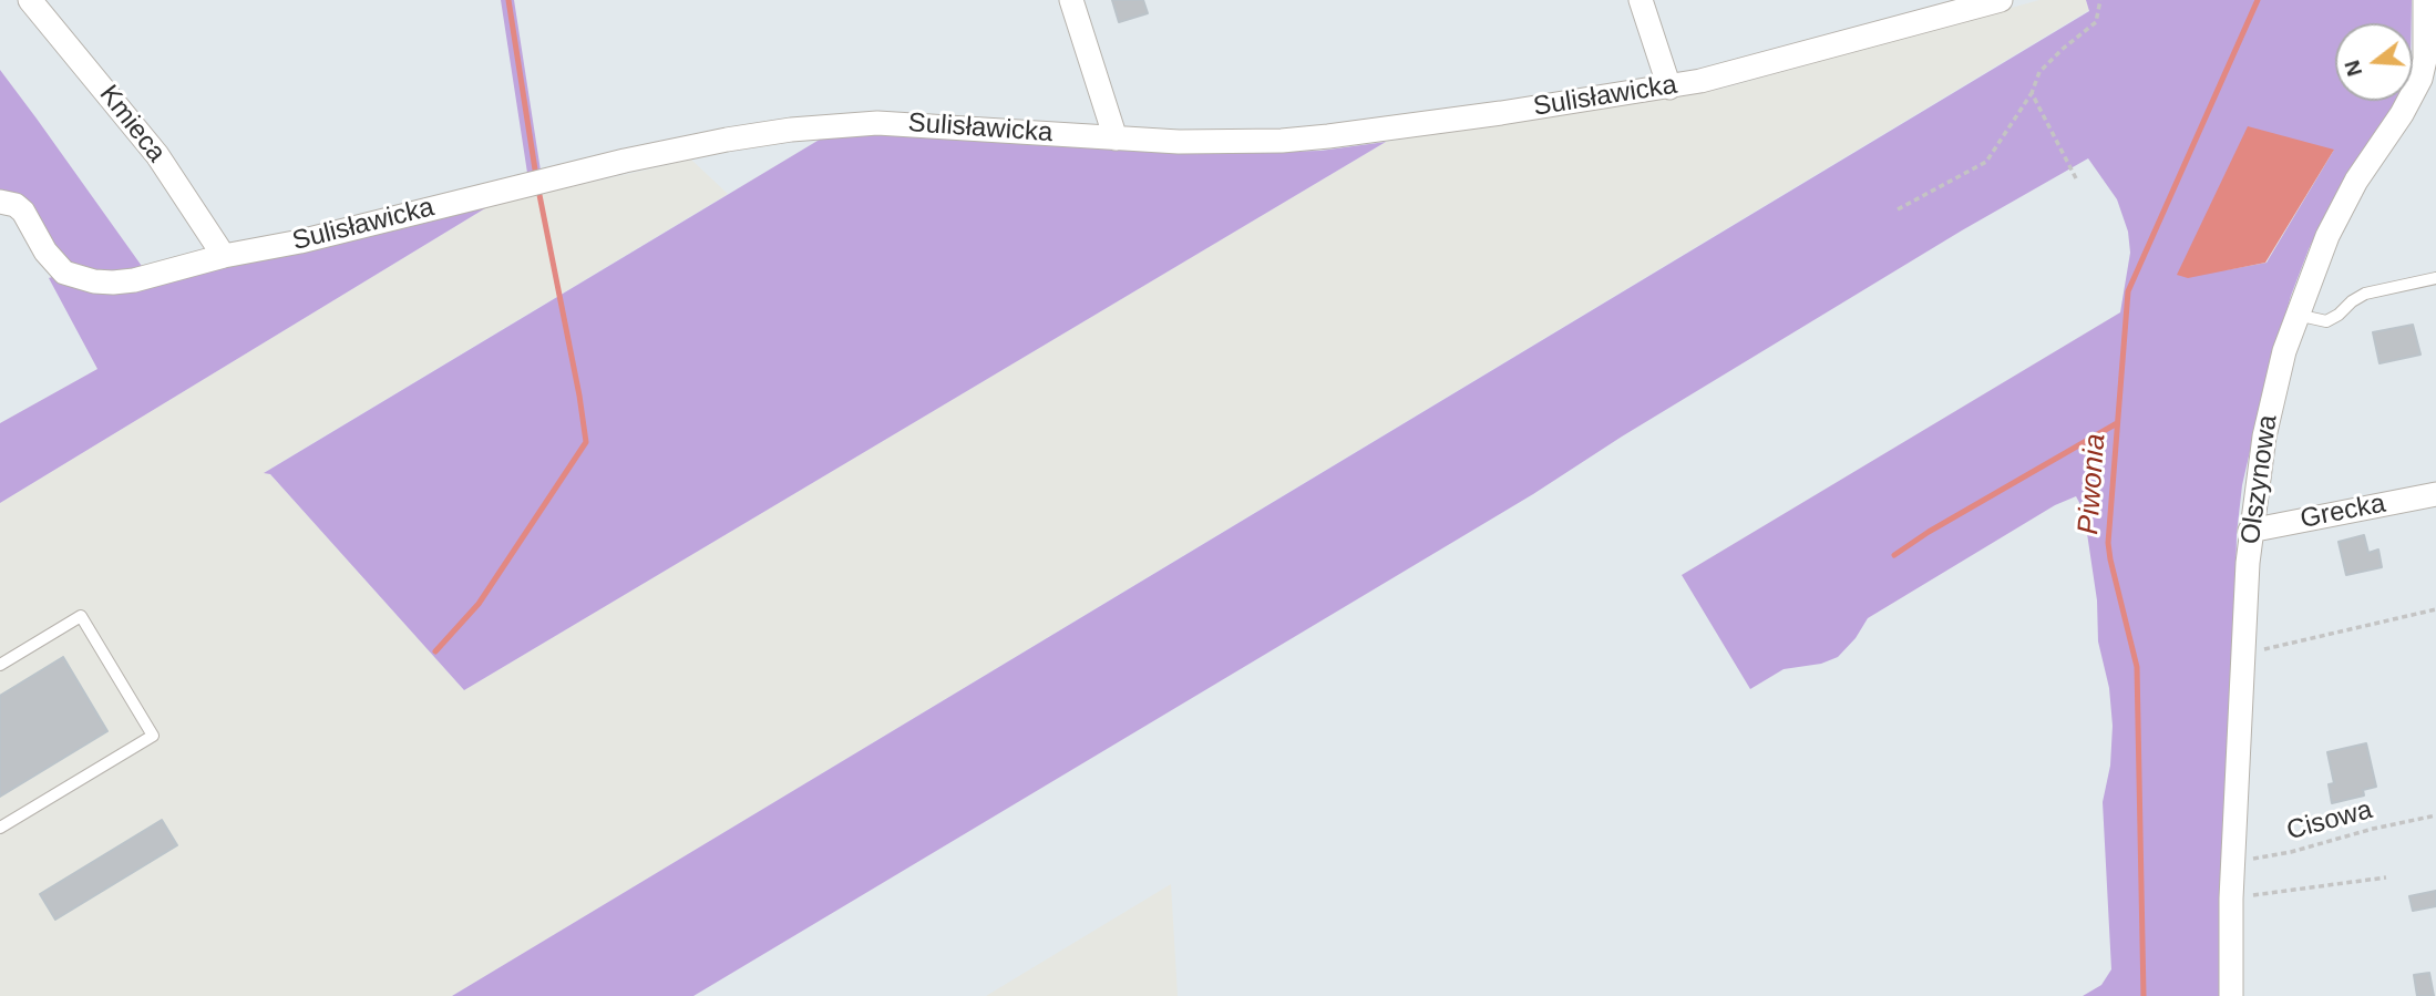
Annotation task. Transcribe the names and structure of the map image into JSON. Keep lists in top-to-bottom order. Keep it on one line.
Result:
{"streets":{"street":["Sulisławicka","Kmieca","Olszynowa","Grecka"],"path":["Cisowa"]},"crossings":[["Sulisławicka","Kmieca"],["Olszynowa","Grecka"],["Olszynowa","Cisowa"]],"water":["Piwonia"],"north":"left"}
